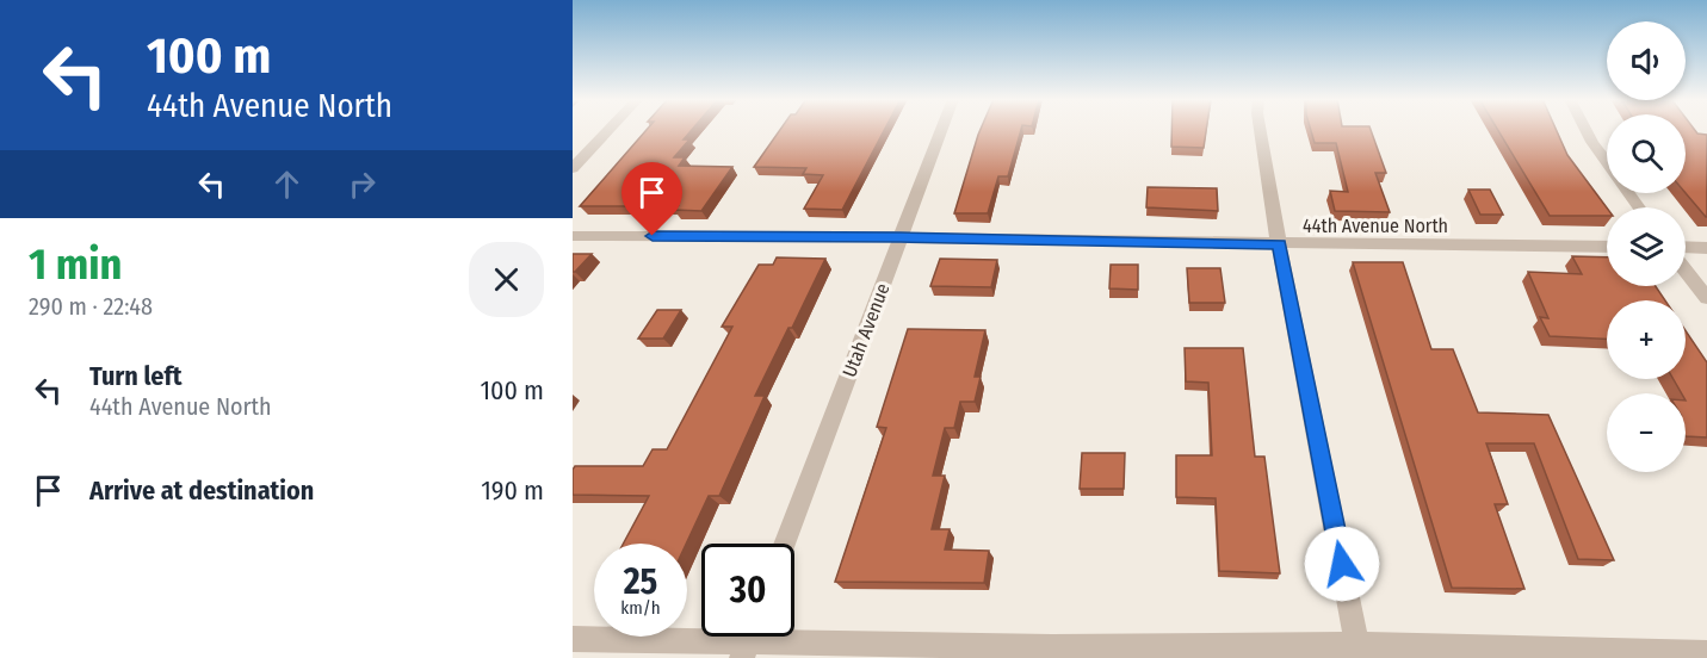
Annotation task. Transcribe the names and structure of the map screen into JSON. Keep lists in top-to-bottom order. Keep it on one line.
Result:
{"streets":{"street":["44th Avenue North","Utah Avenue"]},"crossings":[["44th Avenue North","Utah Avenue"]],"page":{"turn":["100 m","44th Avenue North"],"map_buttons":["+","−"],"heading":["1 min","290 m · 22:48"],"list":[{"name":"Turn left","note":"44th Avenue North","value":"100 m"},{"name":"Arrive at destination","value":"190 m"}],"speed":"25 km/h","limit":"30"}}
